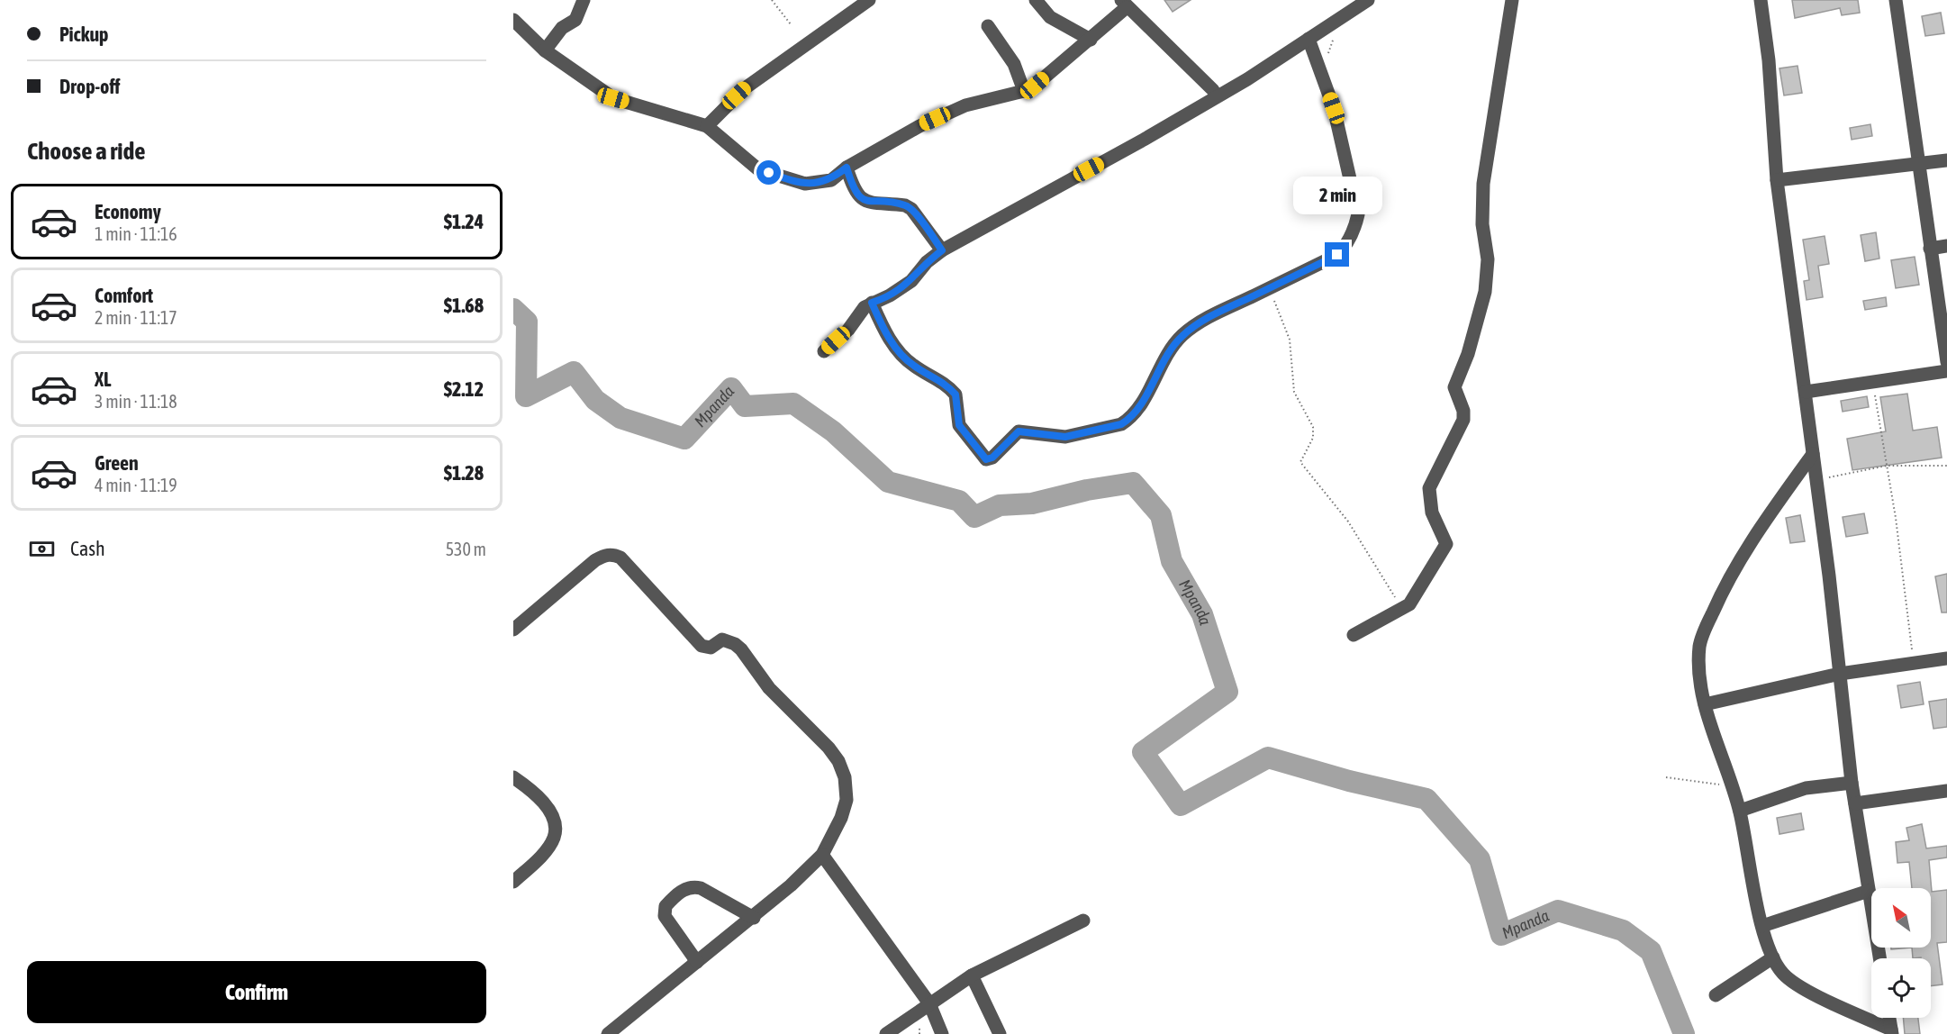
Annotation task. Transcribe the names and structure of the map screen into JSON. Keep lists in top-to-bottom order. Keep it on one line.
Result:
{"water":["Mpanda"],"north":"top left","page":{"banner":["Pickup","Drop-off"],"heading":"Choose a ride","bubble":"2 min","list":[{"name":"Economy","note":"1 min · 11:16","value":"$1.24"},{"name":"Comfort","note":"2 min · 11:17","value":"$1.68"},{"name":"XL","note":"3 min · 11:18","value":"$2.12"},{"name":"Green","note":"4 min · 11:19","value":"$1.28"}],"pay":["Cash","530 m"],"buttons":"Confirm"}}
